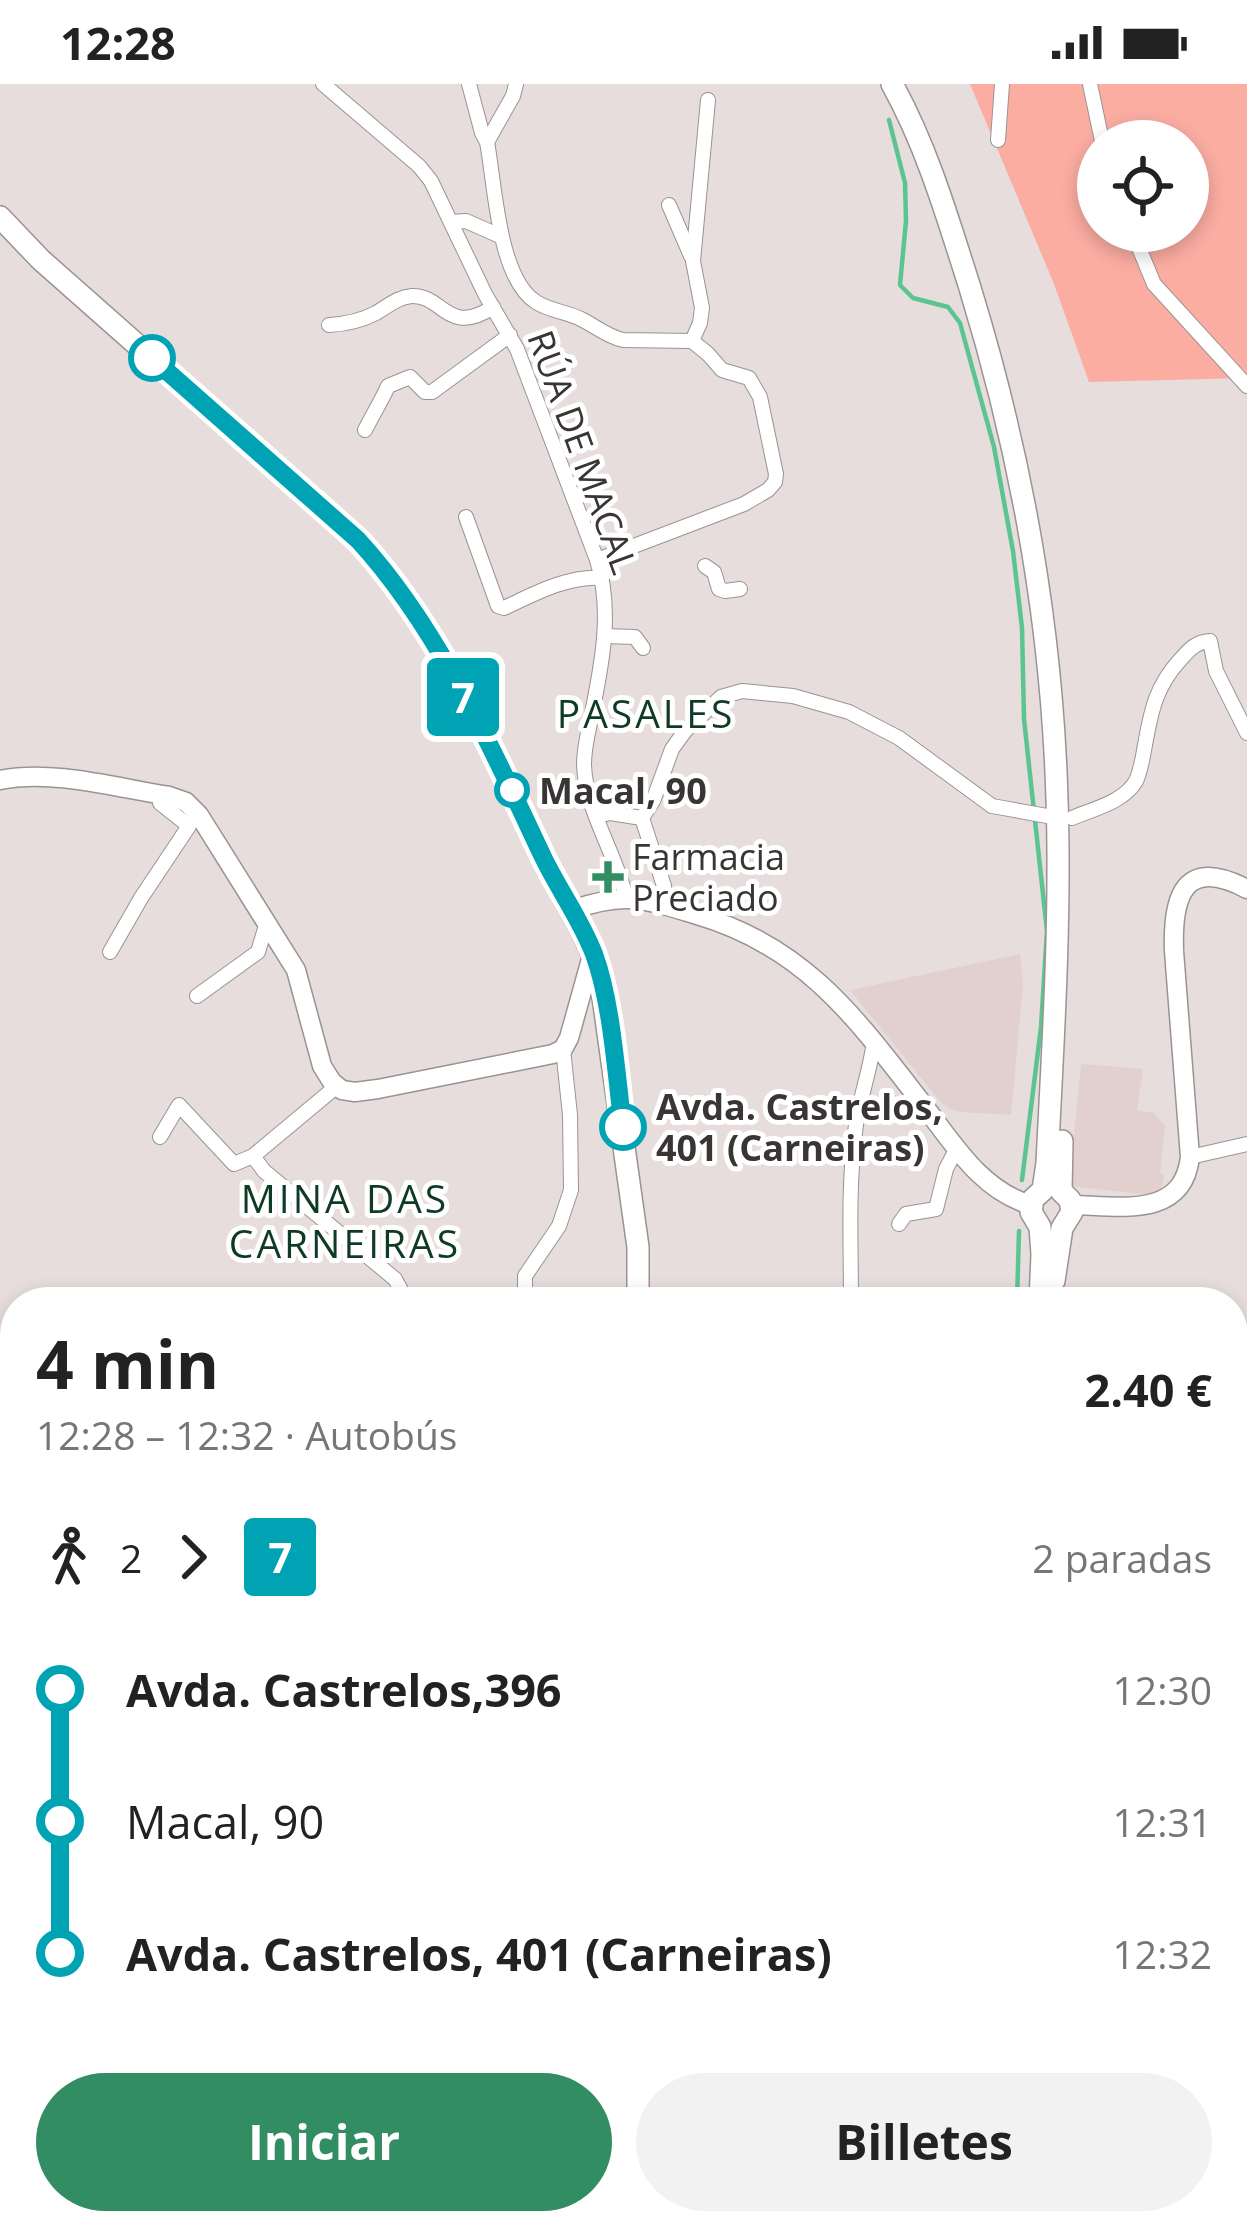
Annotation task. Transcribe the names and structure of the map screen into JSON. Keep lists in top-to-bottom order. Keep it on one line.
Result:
{"streets":{"street":["RÚA DE MACAL"]},"districts":["PASALES","MINA DAS CARNEIRAS"],"places":{"other":["Macal, 90","Avda. Castrelos, 401 (Carneiras)"],"health":["Farmacia Preciado"]},"lines":["bus line 7"],"page":{"status":"12:28","on_map":"7","heading":["4 min","12:28 – 12:32 · Autobús","2.40 €"],"legs":["2","7","2 paradas"],"list":[{"name":"Avda. Castrelos,396","value":"12:30"},{"name":"Macal, 90","value":"12:31"},{"name":"Avda. Castrelos, 401 (Carneiras)","value":"12:32"}],"buttons":["Iniciar","Billetes"]}}
